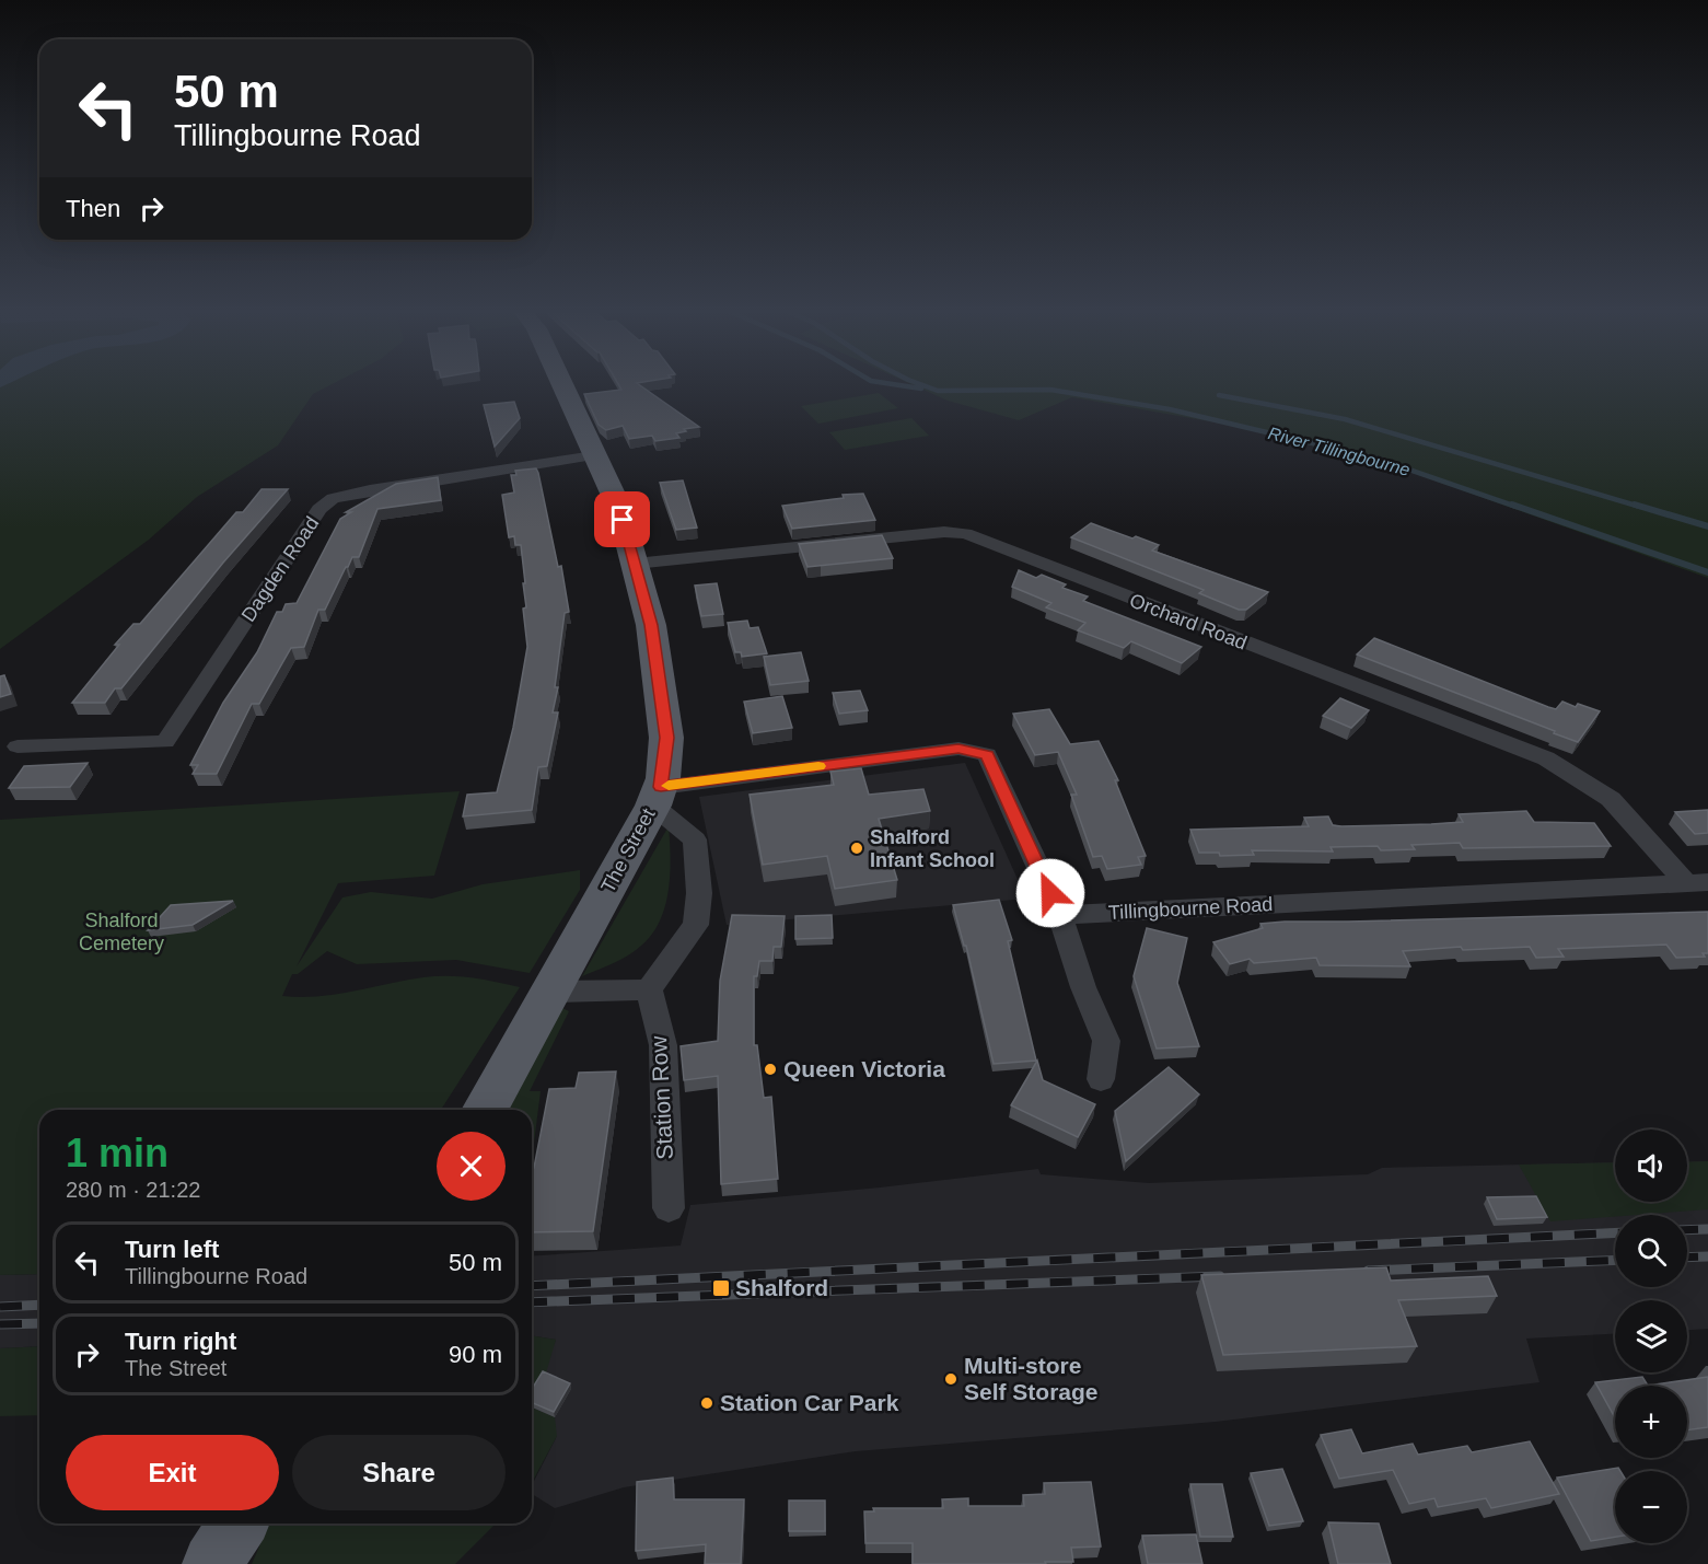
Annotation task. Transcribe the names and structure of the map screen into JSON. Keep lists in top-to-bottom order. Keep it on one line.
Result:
{"streets":{"main road":["The Street"],"street":["Dagden Road","Orchard Road","Tillingbourne Road","Station Row"]},"crossings":[["Dagden Road","The Street"],["Orchard Road","The Street"],["Orchard Road","Tillingbourne Road"]],"water":["River Tillingbourne"],"parks":["Shalford Cemetery"],"places":{"other":["Shalford Infant School","Queen Victoria","Multi-store Self Storage","Station Car Park"],"transit":["Shalford"]},"page":{"turn":["50 m","Tillingbourne Road"],"then":"Then","heading":["1 min","280 m · 21:22"],"map_buttons":["+","−"],"list":[{"name":"Turn left","note":"Tillingbourne Road","value":"50 m"},{"name":"Turn right","note":"The Street","value":"90 m"}],"buttons":["Exit","Share"]}}
